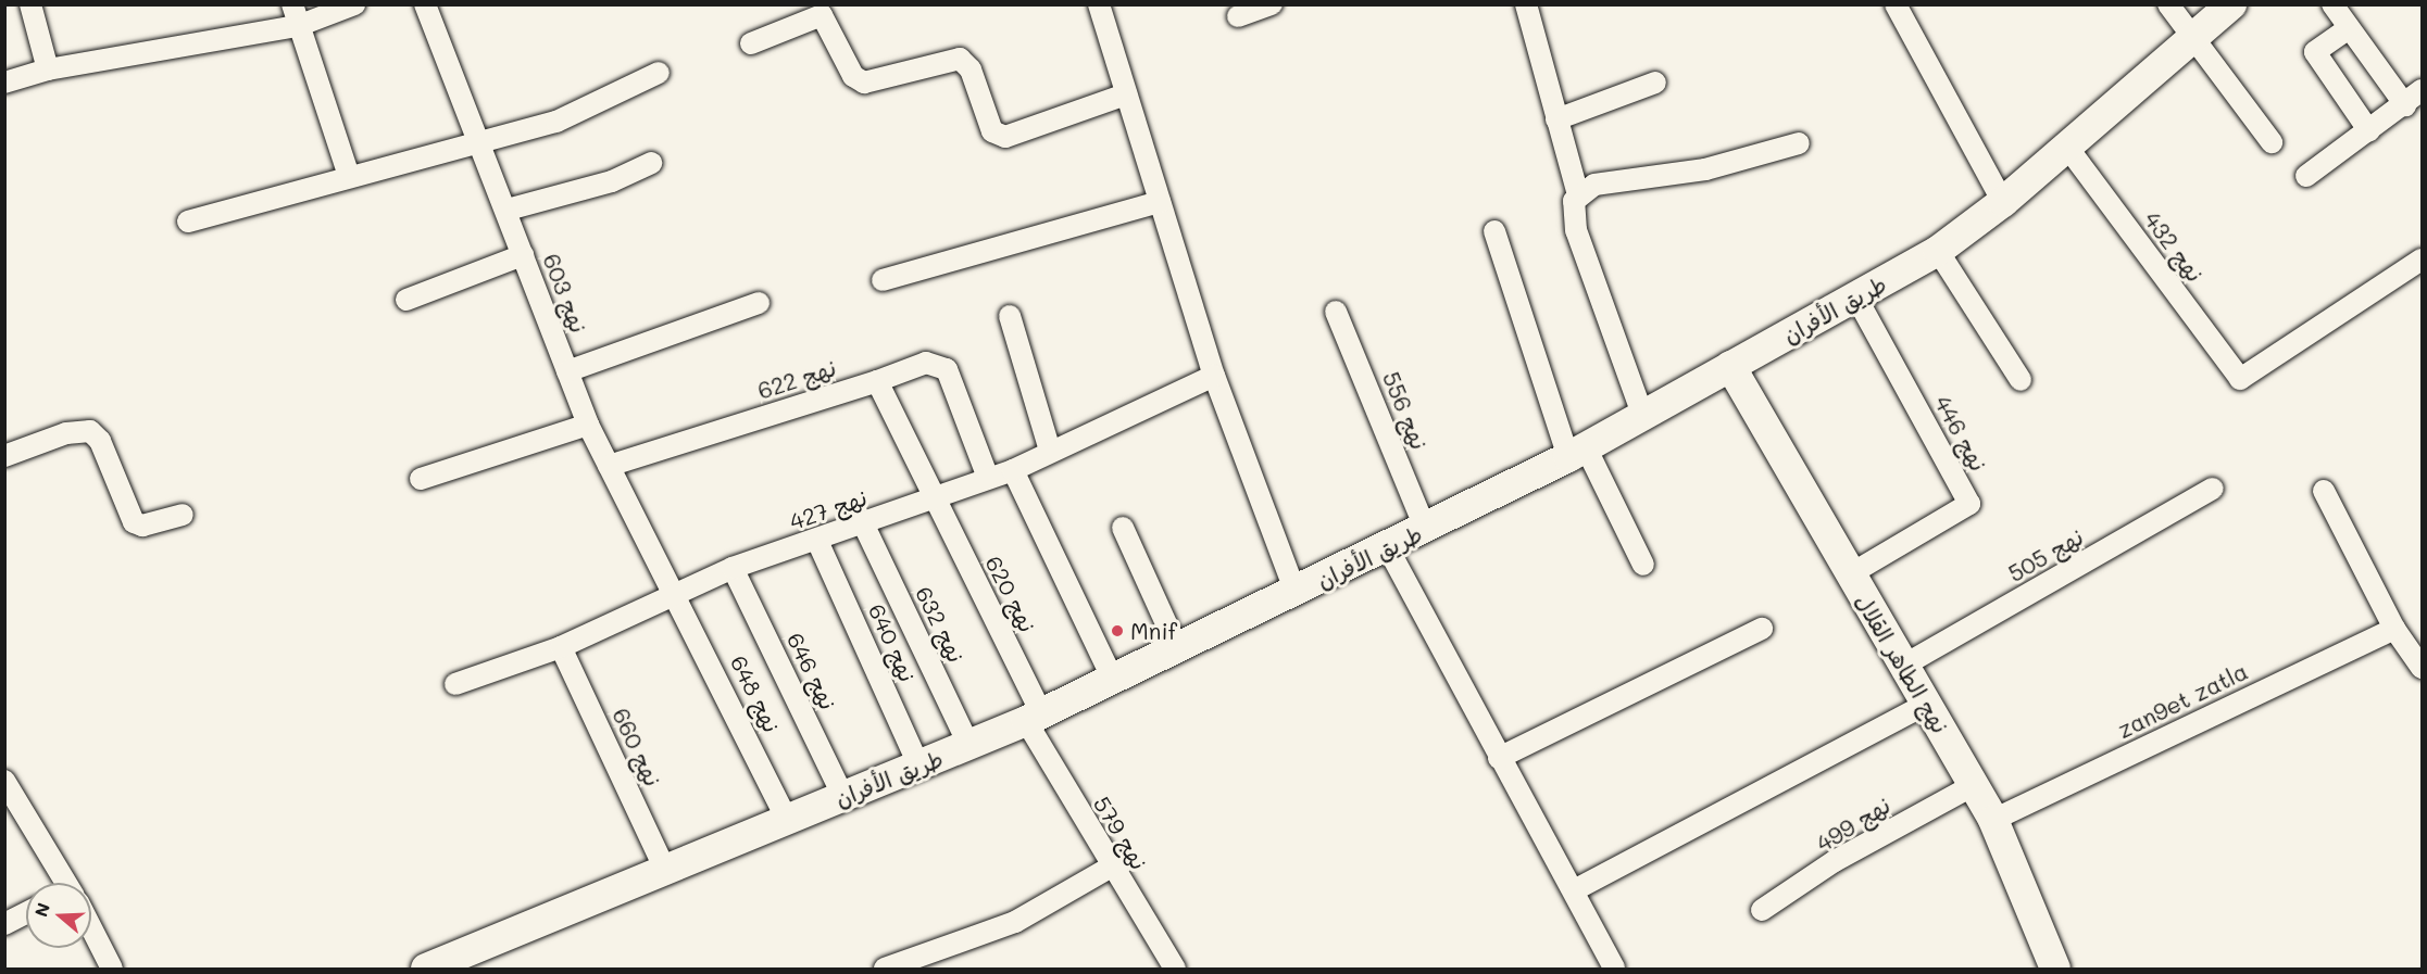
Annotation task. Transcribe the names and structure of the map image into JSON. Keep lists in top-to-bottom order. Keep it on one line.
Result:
{"streets":{"main road":["طريق الأفران","نهج الطاهر القلال"],"street":["نهج 432","نهج 603","نهج 622","نهج 556","نهج 446","نهج 427","نهج 505","نهج 620","نهج 632","نهج 640","نهج 646","نهج 648","zan9et zatla","نهج 660","نهج 499","نهج 579"]},"crossings":[["نهج 432","طريق الأفران"],["نهج 603","نهج 622"],["نهج 603","نهج 427"],["نهج 603","نهج 648"],["طريق الأفران","نهج 556"],["طريق الأفران","نهج 446"],["طريق الأفران","نهج 620"],["طريق الأفران","نهج 632"],["طريق الأفران","نهج 640"],["طريق الأفران","نهج الطاهر القلال"],["طريق الأفران","نهج 646"],["طريق الأفران","نهج 648"],["طريق الأفران","نهج 660"],["طريق الأفران","نهج 579"],["نهج 622","نهج 427"],["نهج 446","نهج الطاهر القلال"],["نهج 427","نهج 620"],["نهج 427","نهج 632"],["نهج 427","نهج 640"],["نهج 427","نهج 646"],["نهج 427","نهج 648"],["نهج 427","نهج 660"],["نهج 505","نهج الطاهر القلال"],["نهج 620","نهج 579"],["نهج الطاهر القلال","zan9et zatla"],["نهج الطاهر القلال","نهج 499"]],"places":["Mnif"],"north":"left"}
